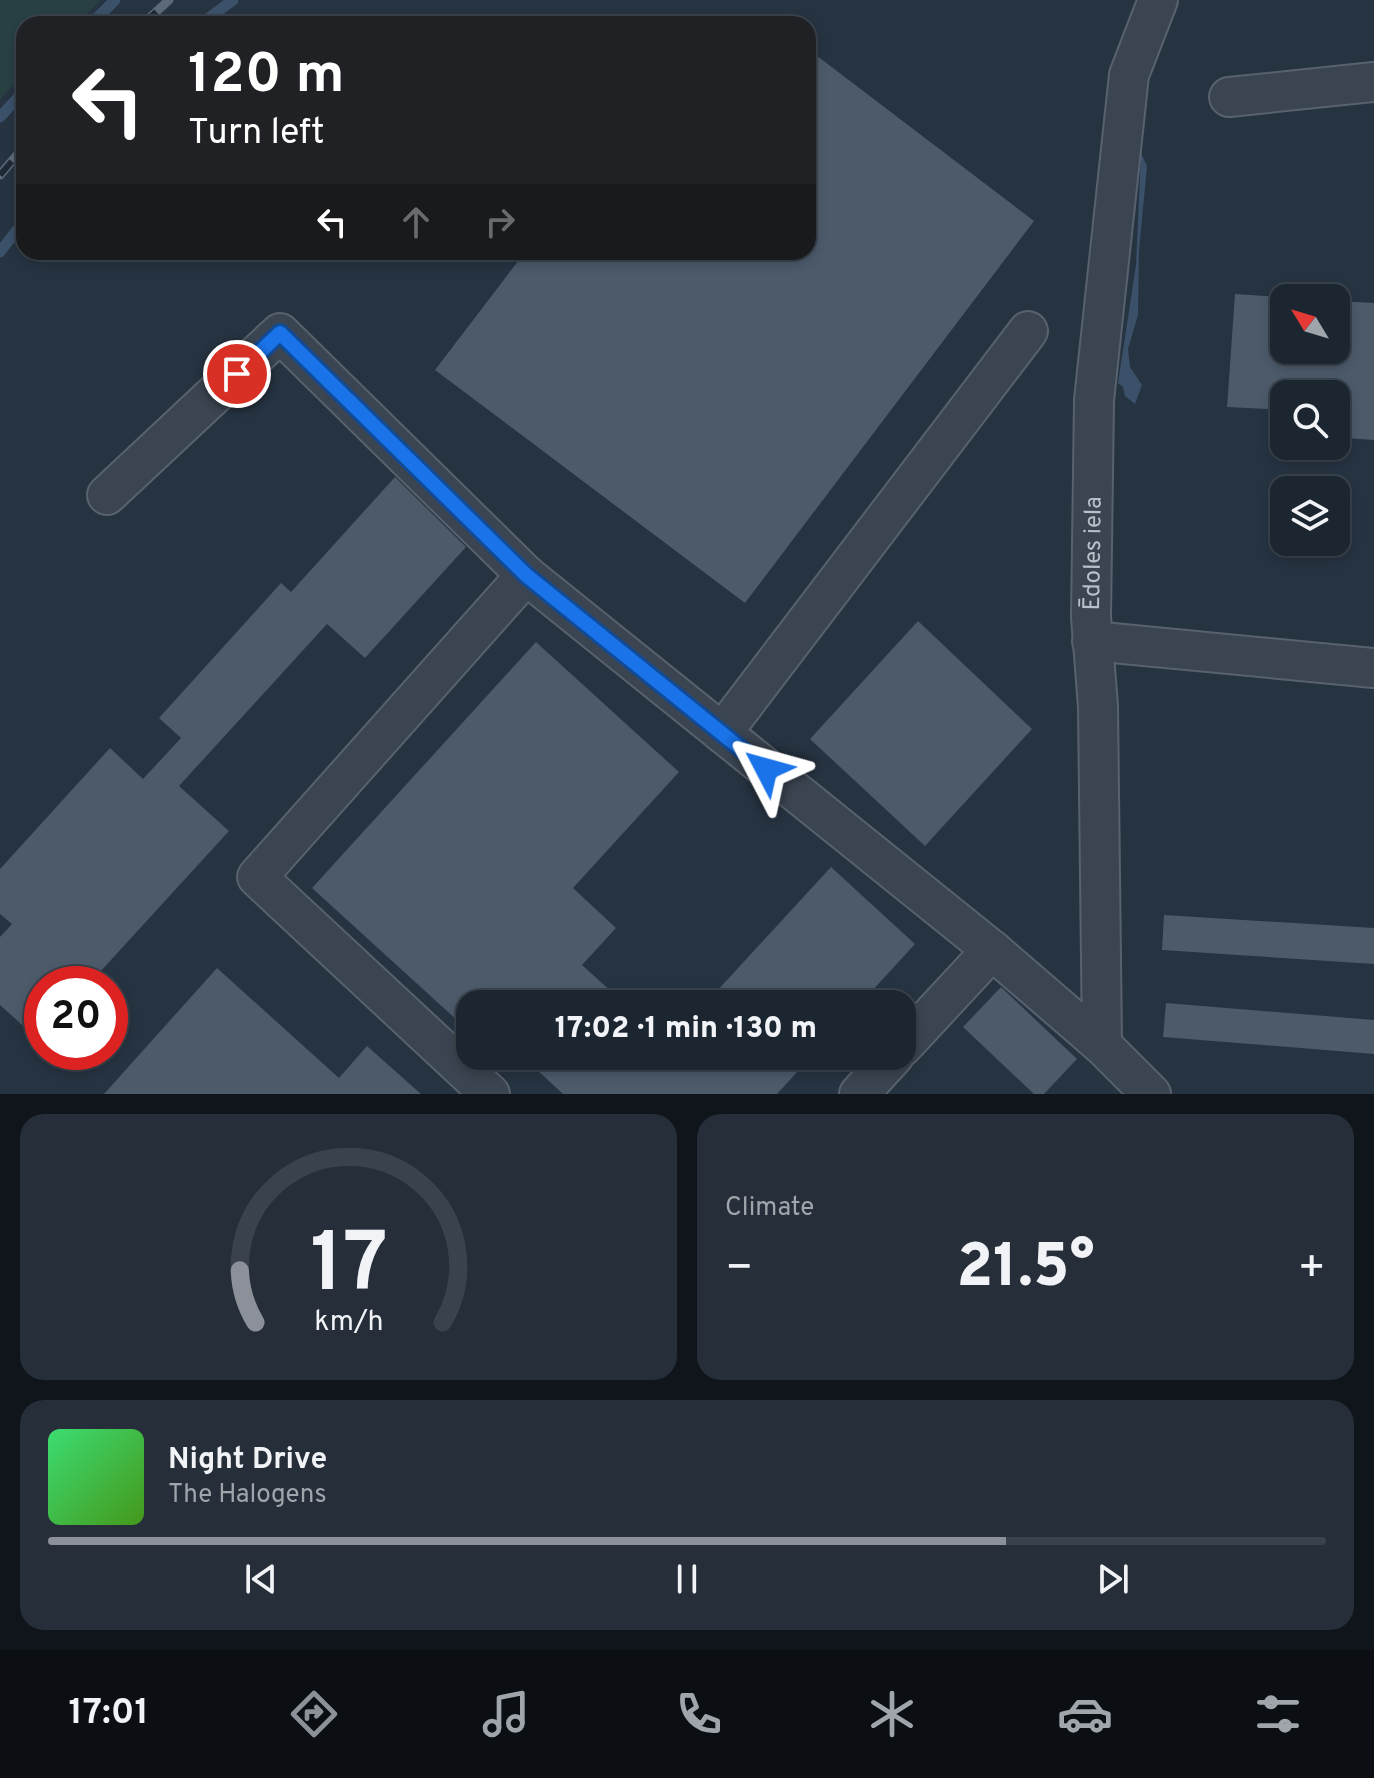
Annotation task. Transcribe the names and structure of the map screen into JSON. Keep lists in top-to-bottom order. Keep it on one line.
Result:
{"streets":{"street":["Ēdoles iela"]},"north":"top left","page":{"turn":["120 m","Turn left"],"limit":"20","trip":"17:02 · 1 min · 130 m","tile":"Climate","heat":["−","21.5°","+"],"song":["Night Drive","The Halogens"],"tabs":"17:01","gauge":["17","km/h"]}}
